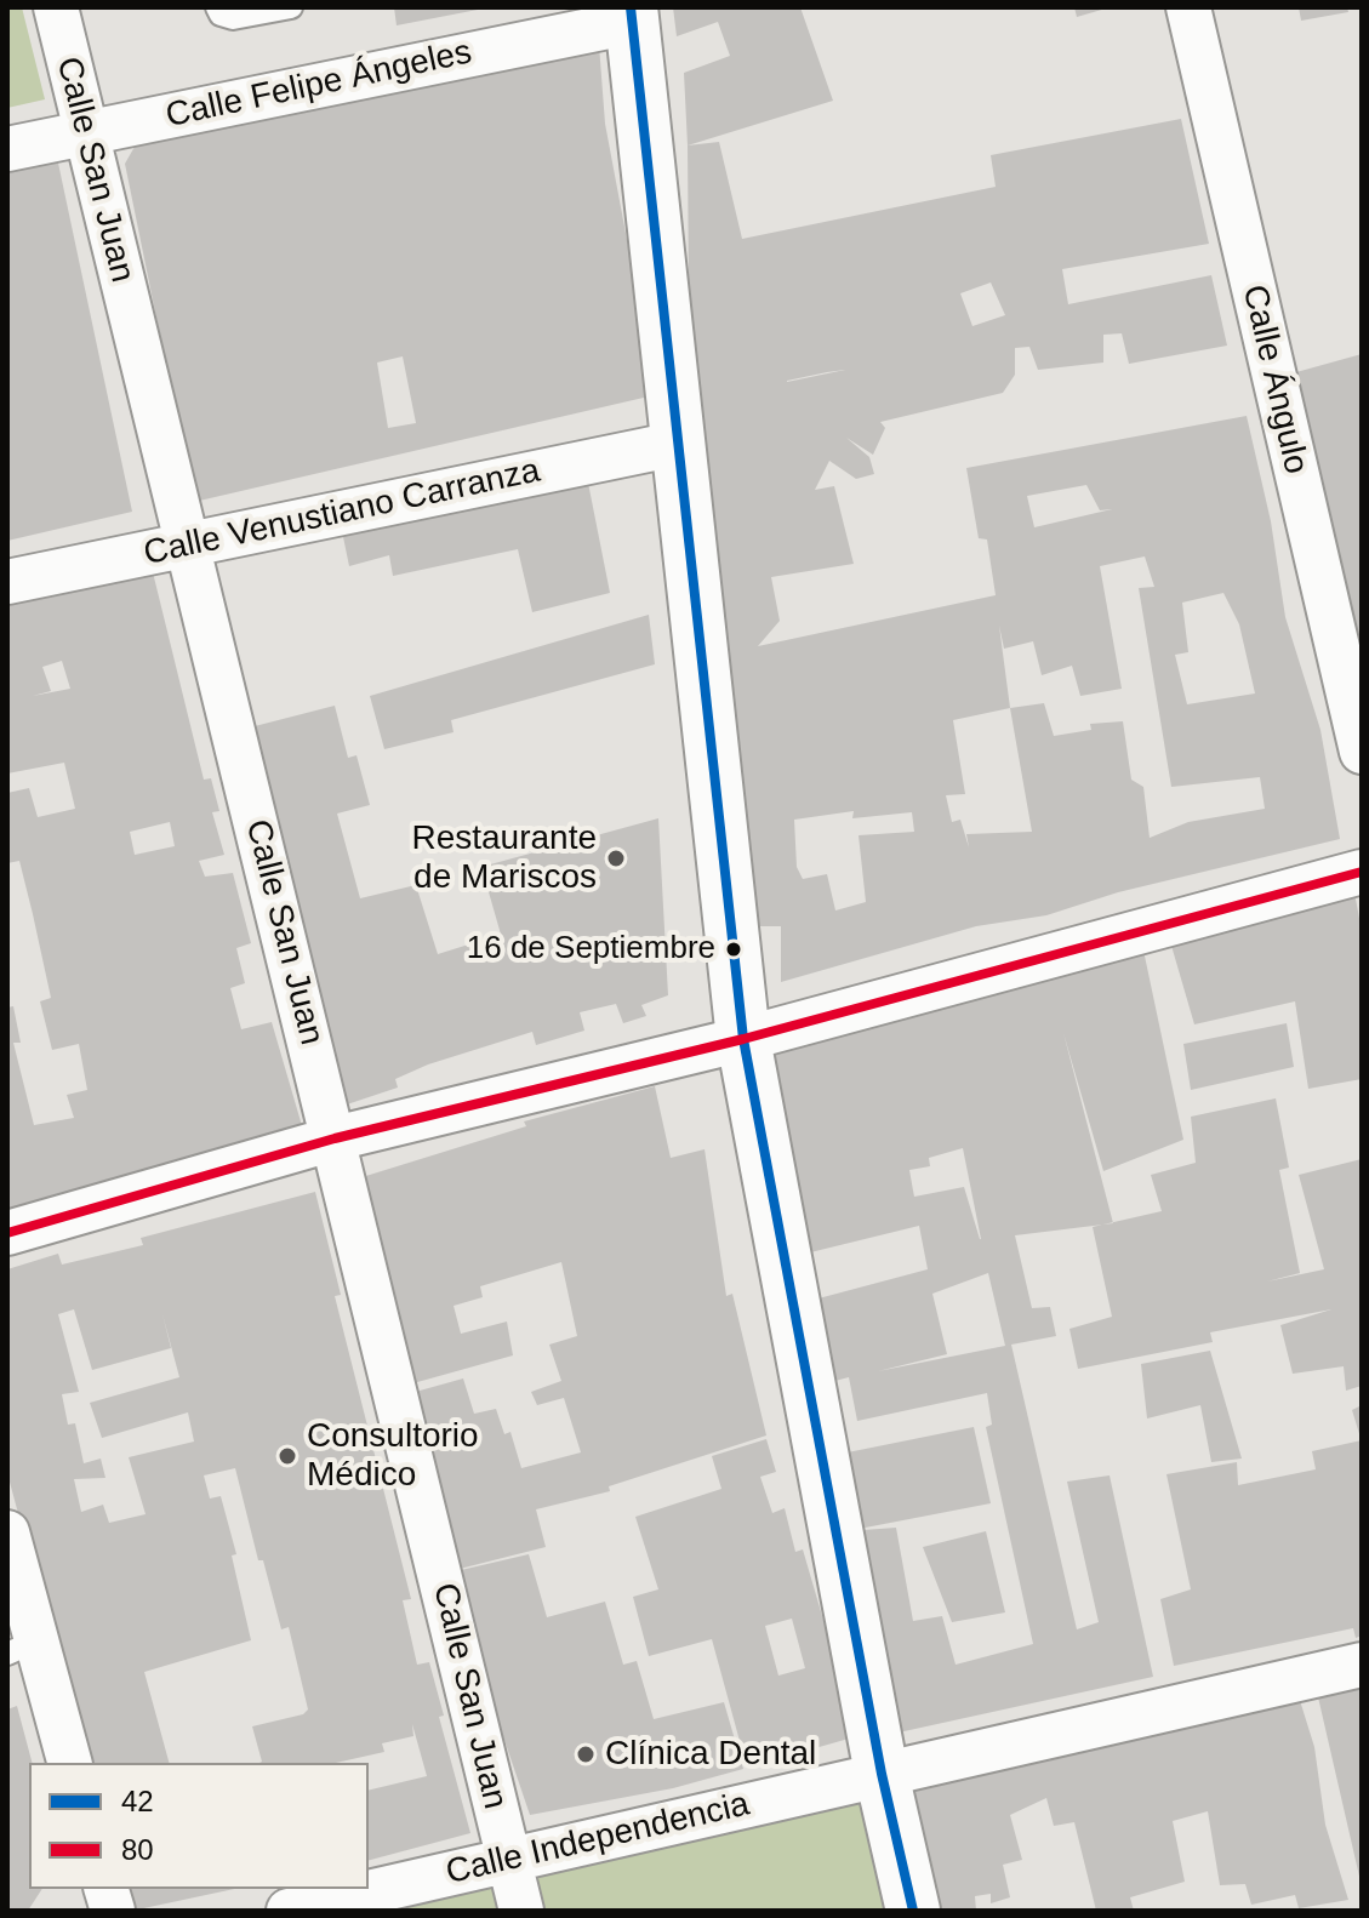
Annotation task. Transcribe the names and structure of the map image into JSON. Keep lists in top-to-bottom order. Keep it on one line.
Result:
{"streets":{"street":["Calle Felipe Ángeles","Calle San Juan","Calle Ángulo","Calle Venustiano Carranza","Calle Independencia"]},"crossings":[["Calle Felipe Ángeles","Calle San Juan"],["Calle San Juan","Calle Venustiano Carranza"],["Calle San Juan","Calle Independencia"]],"places":["Restaurante de Mariscos","16 de Septiembre","Consultorio Médico","Clínica Dental"],"lines":["transit line 42","transit line 80"],"legend":["42","80"]}
